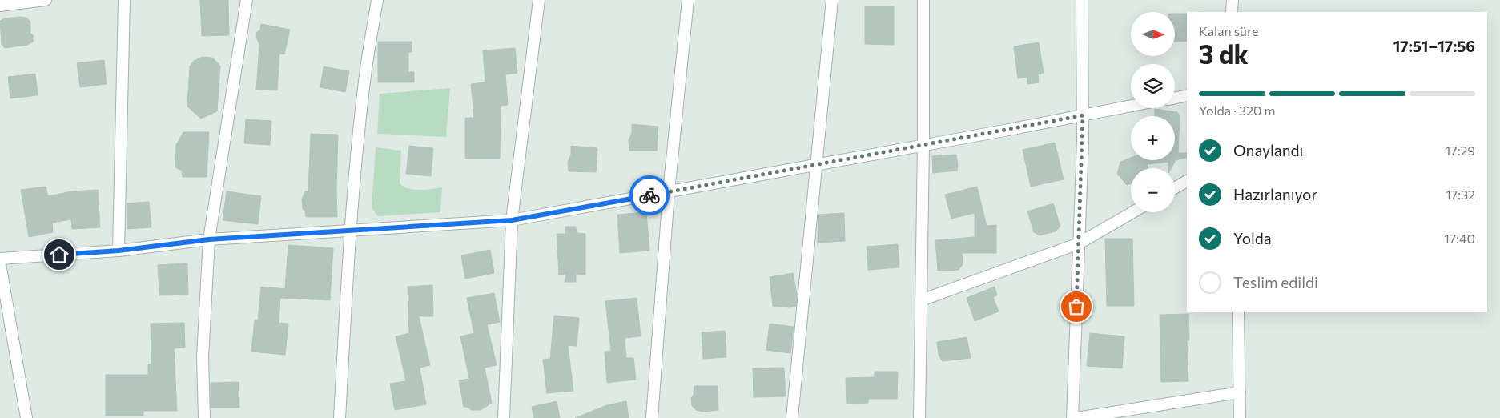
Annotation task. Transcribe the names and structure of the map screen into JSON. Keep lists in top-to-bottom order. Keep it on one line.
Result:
{"north":"right","page":{"map_buttons":["+","−"],"heading":["3 dk","Kalan süre","17:51–17:56"],"bar":"Yolda · 320 m","list":[["Onaylandı","17:29"],["Hazırlanıyor","17:32"],["Yolda","17:40"],"Teslim edildi"]}}
